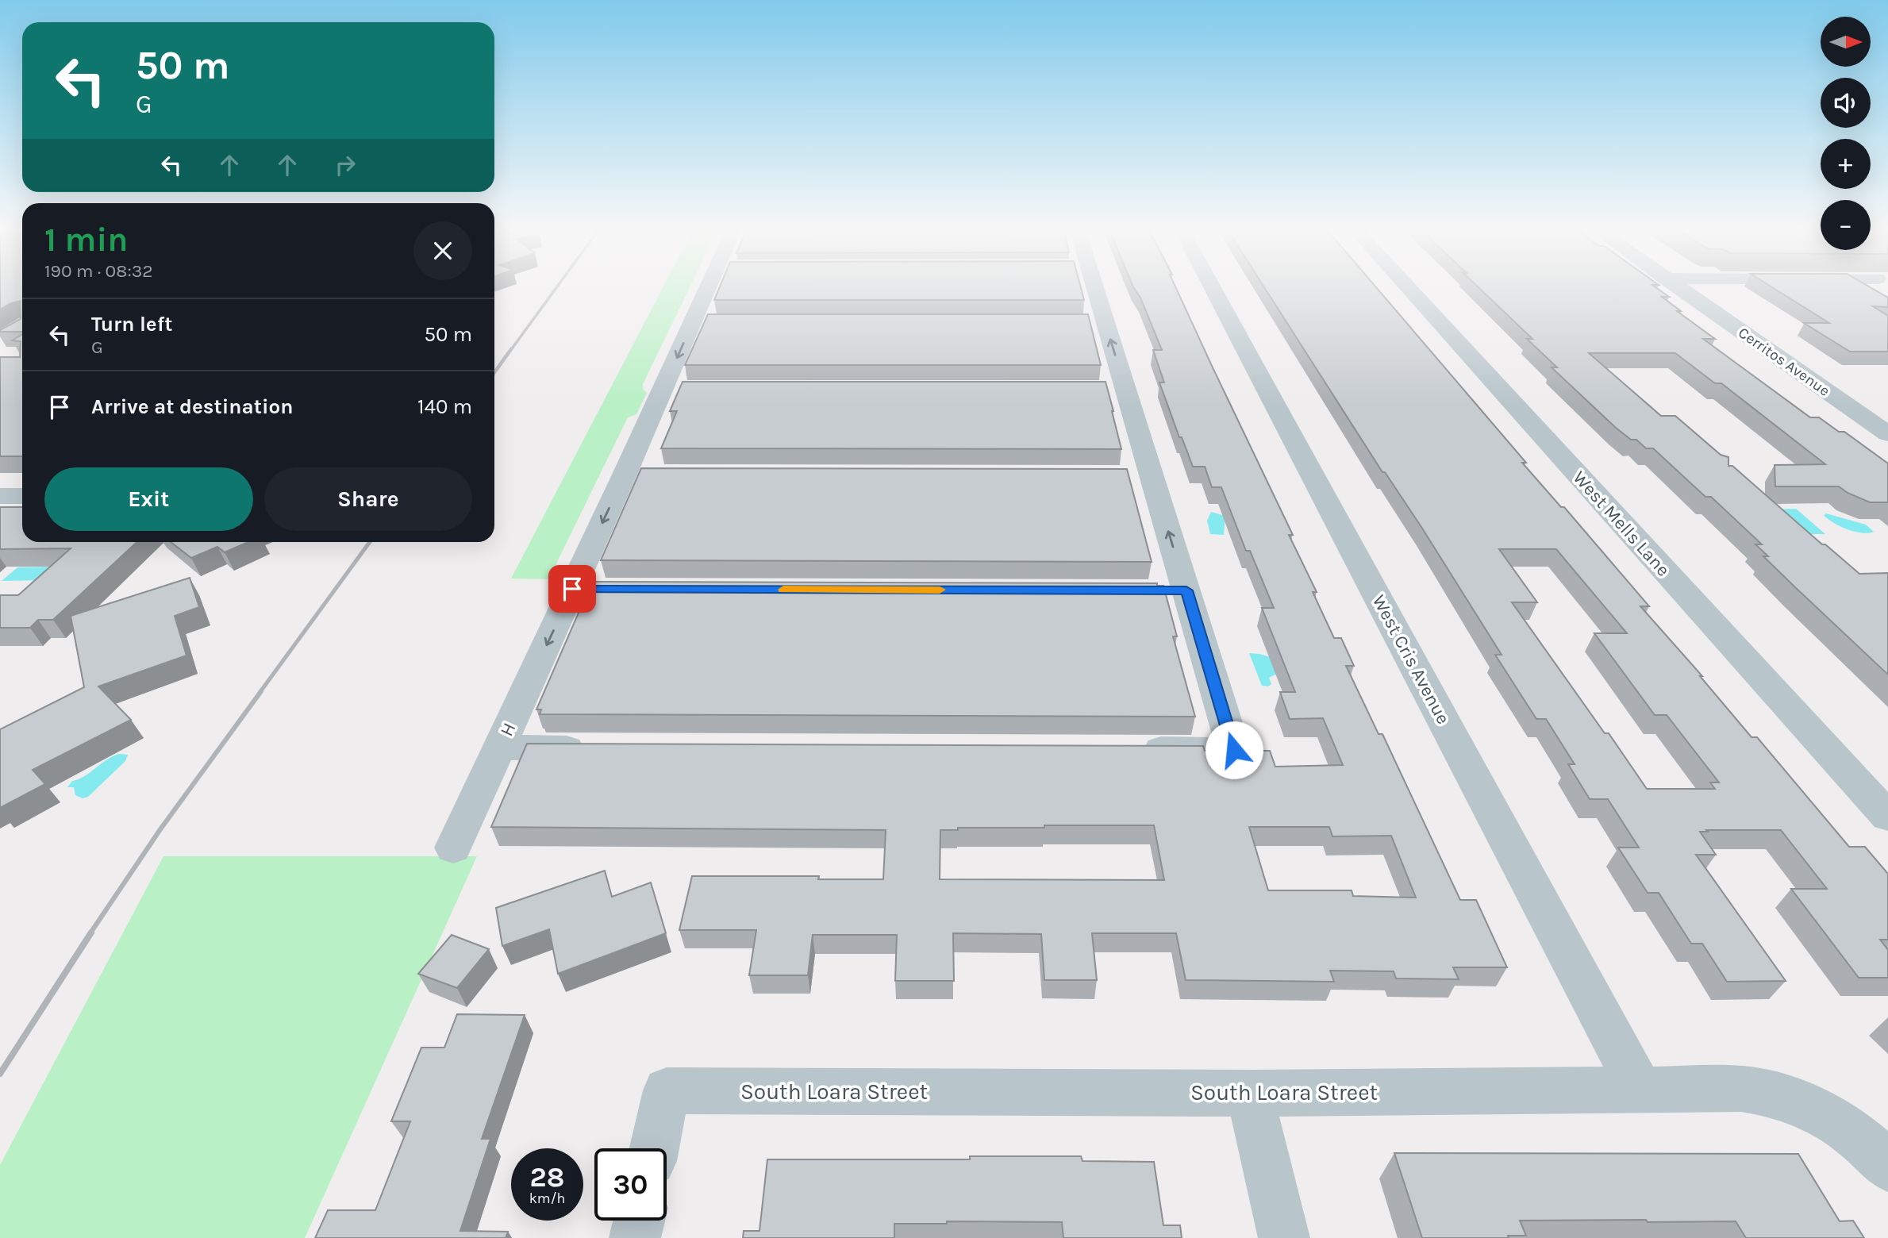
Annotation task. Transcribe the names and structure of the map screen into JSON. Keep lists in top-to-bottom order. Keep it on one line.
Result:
{"streets":{"street":["Cerritos Avenue","West Mells Lane","West Cris Avenue","H","South Loara Street"]},"crossings":[["West Cris Avenue","South Loara Street"]],"one_way":["H"],"north":"right","page":{"map_buttons":["+","−"],"turn":["50 m","G"],"heading":["1 min","190 m · 08:32"],"list":[{"name":"Turn left","note":"G","value":"50 m"},{"name":"Arrive at destination","value":"140 m"}],"buttons":["Exit","Share"],"speed":"28 km/h","limit":"30"}}
